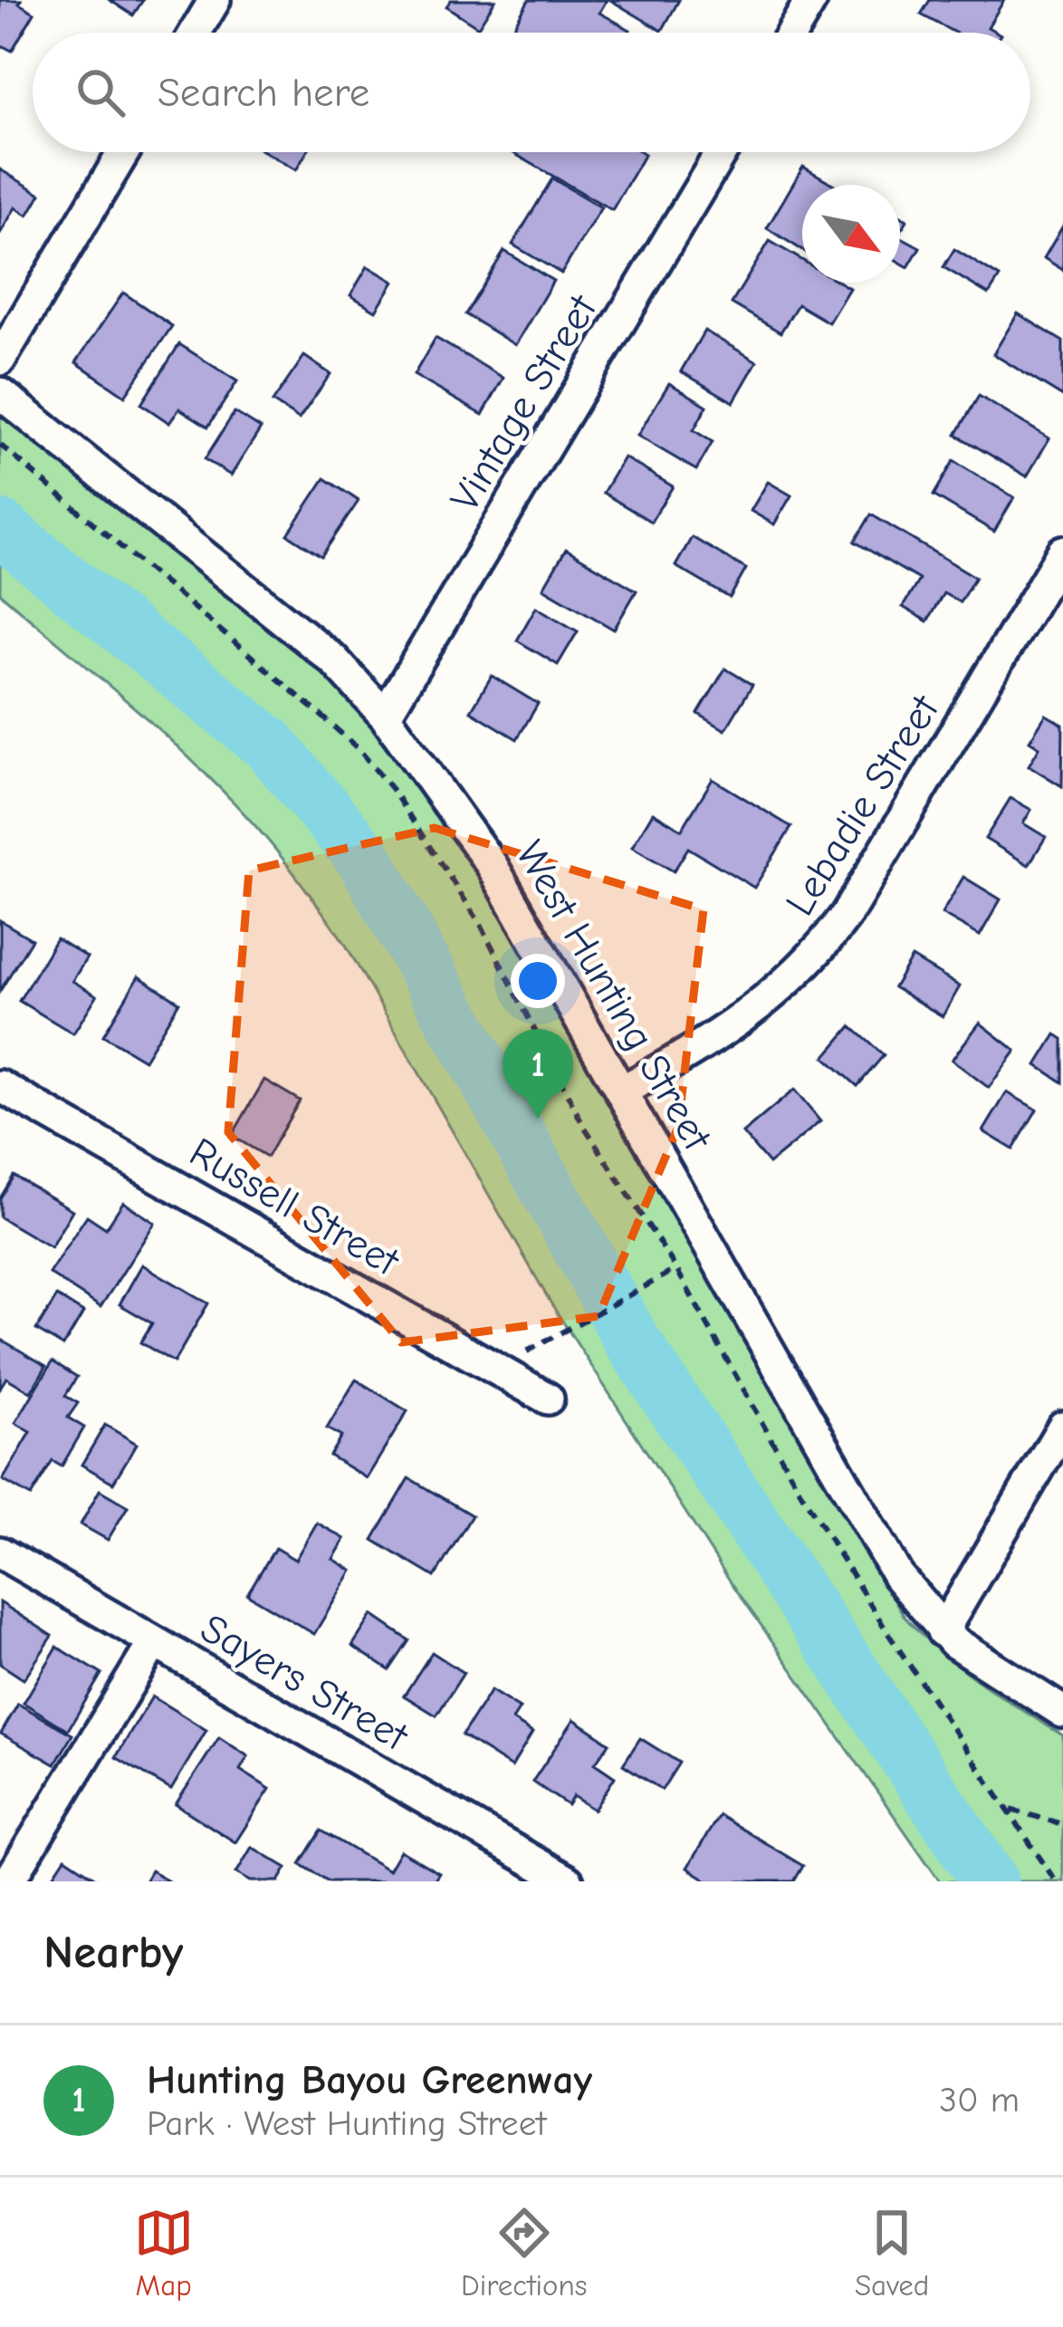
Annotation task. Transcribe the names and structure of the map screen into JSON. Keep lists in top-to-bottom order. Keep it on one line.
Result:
{"streets":{"street":["Vintage Street","Lebadie Street","West Hunting Street","Russell Street","Sayers Street"]},"crossings":[["Vintage Street","West Hunting Street"],["Lebadie Street","West Hunting Street"]],"north":"bottom right","page":{"search":"Search here","pins":"1","heading":"Nearby","list":[{"mark":"1","name":"Hunting Bayou Greenway","note":"Park · West Hunting Street","value":"30 m"}],"nav":["Map","Directions","Saved"]}}
